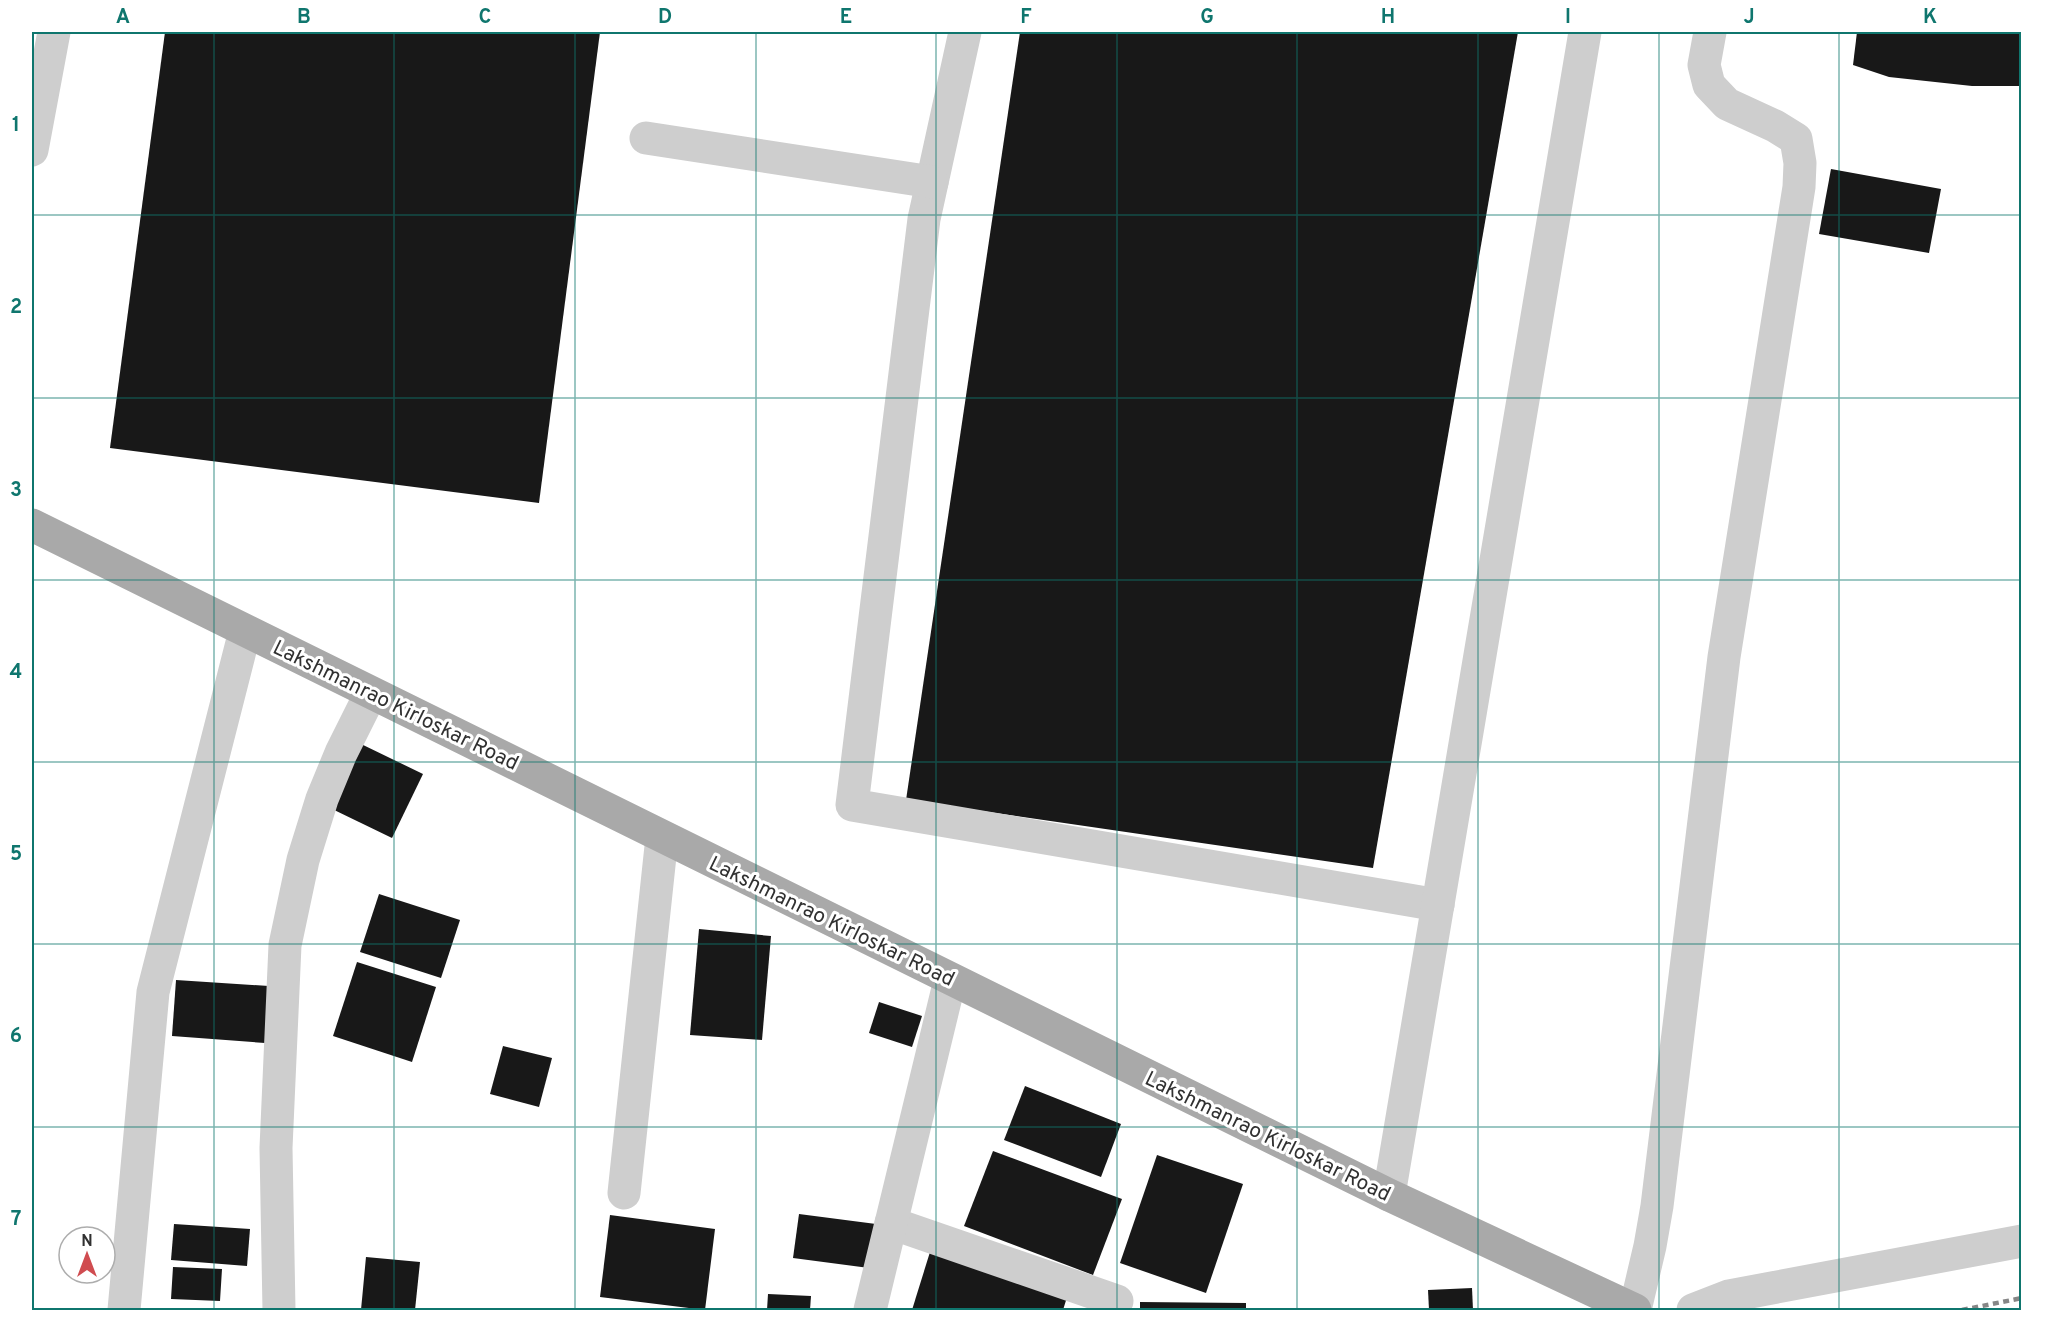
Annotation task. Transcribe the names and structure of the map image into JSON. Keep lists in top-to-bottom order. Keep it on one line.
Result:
{"streets":{"main road":["Lakshmanrao Kirloskar Road"]},"north":"top","grid":{"columns":["A","B","C","D","E","F","G","H","I","J","K"],"rows":["1","2","3","4","5","6","7"]}}
